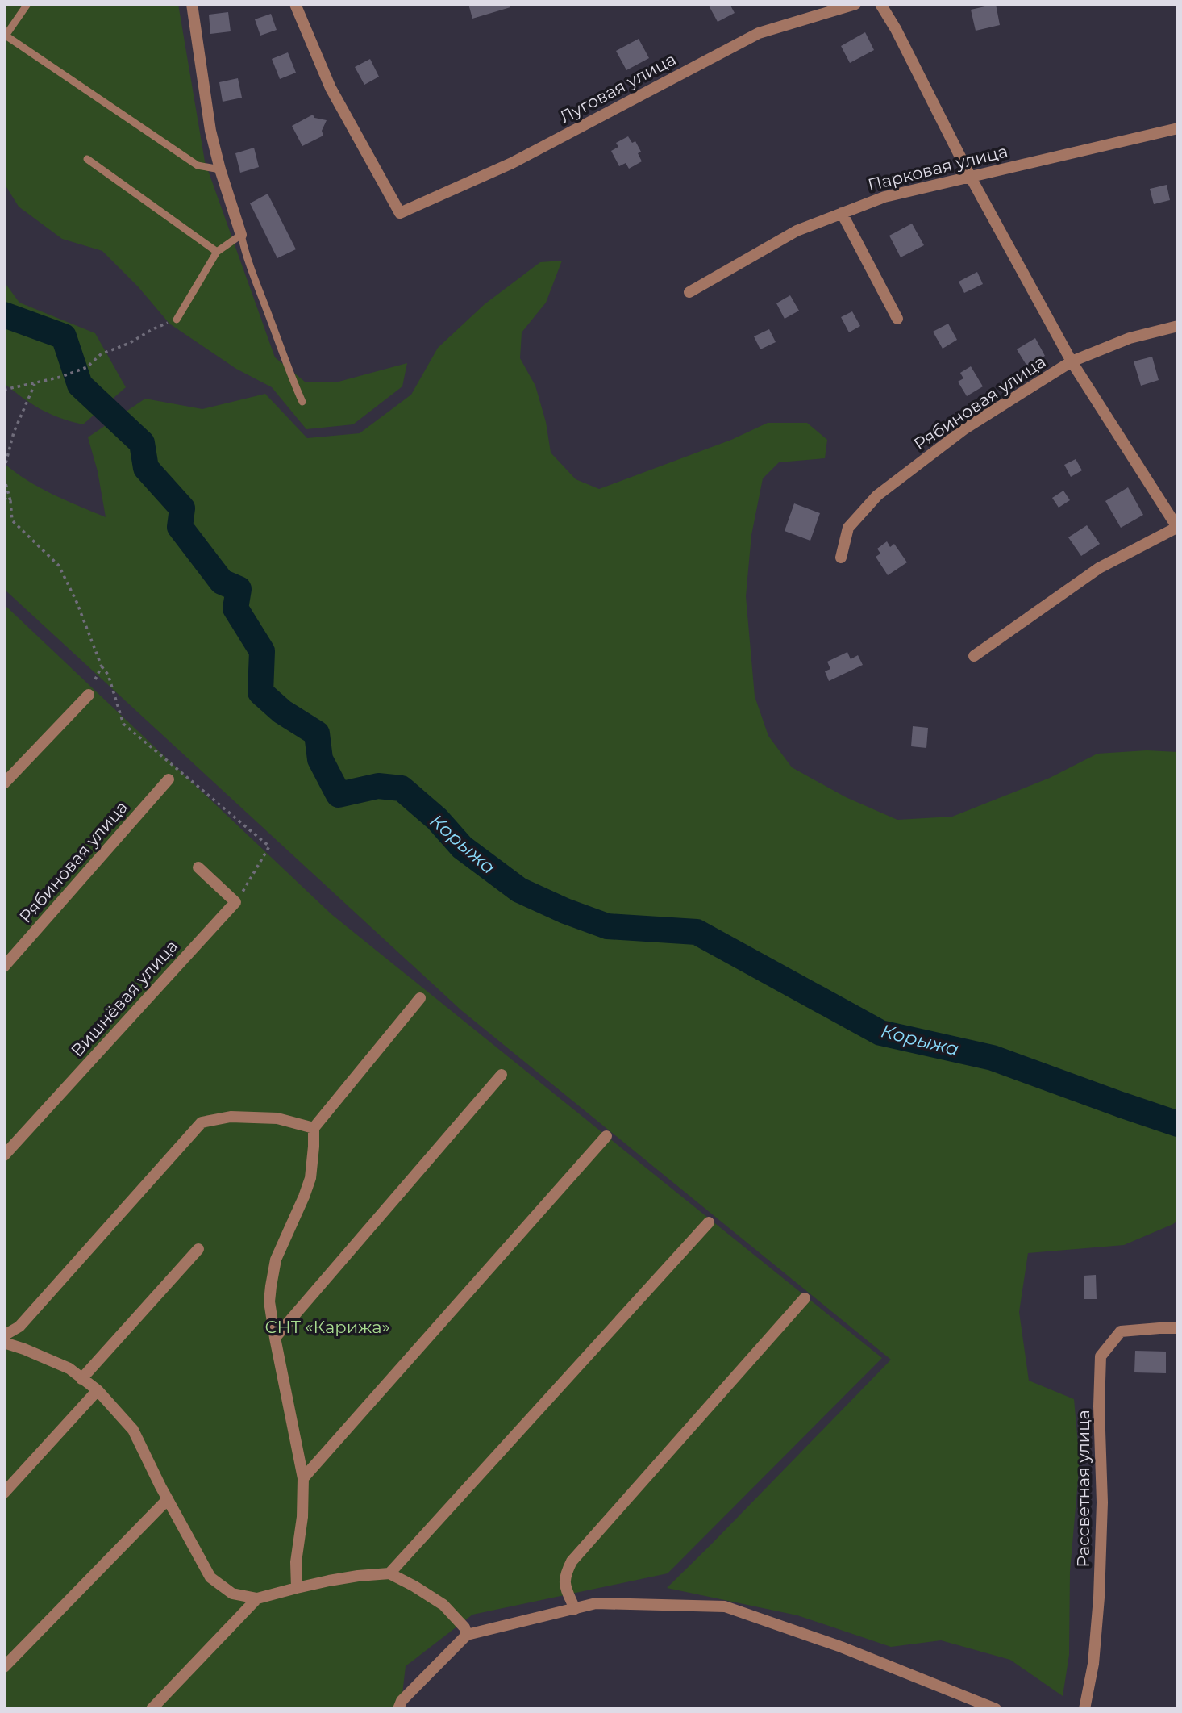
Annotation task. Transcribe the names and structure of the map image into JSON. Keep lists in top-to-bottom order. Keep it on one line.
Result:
{"streets":{"street":["Луговая улица","Парковая улица","Рябиновая улица","Вишнёвая улица","Рассветная улица"]},"water":["Корыжа"],"parks":["СНТ «Карижа»"]}
